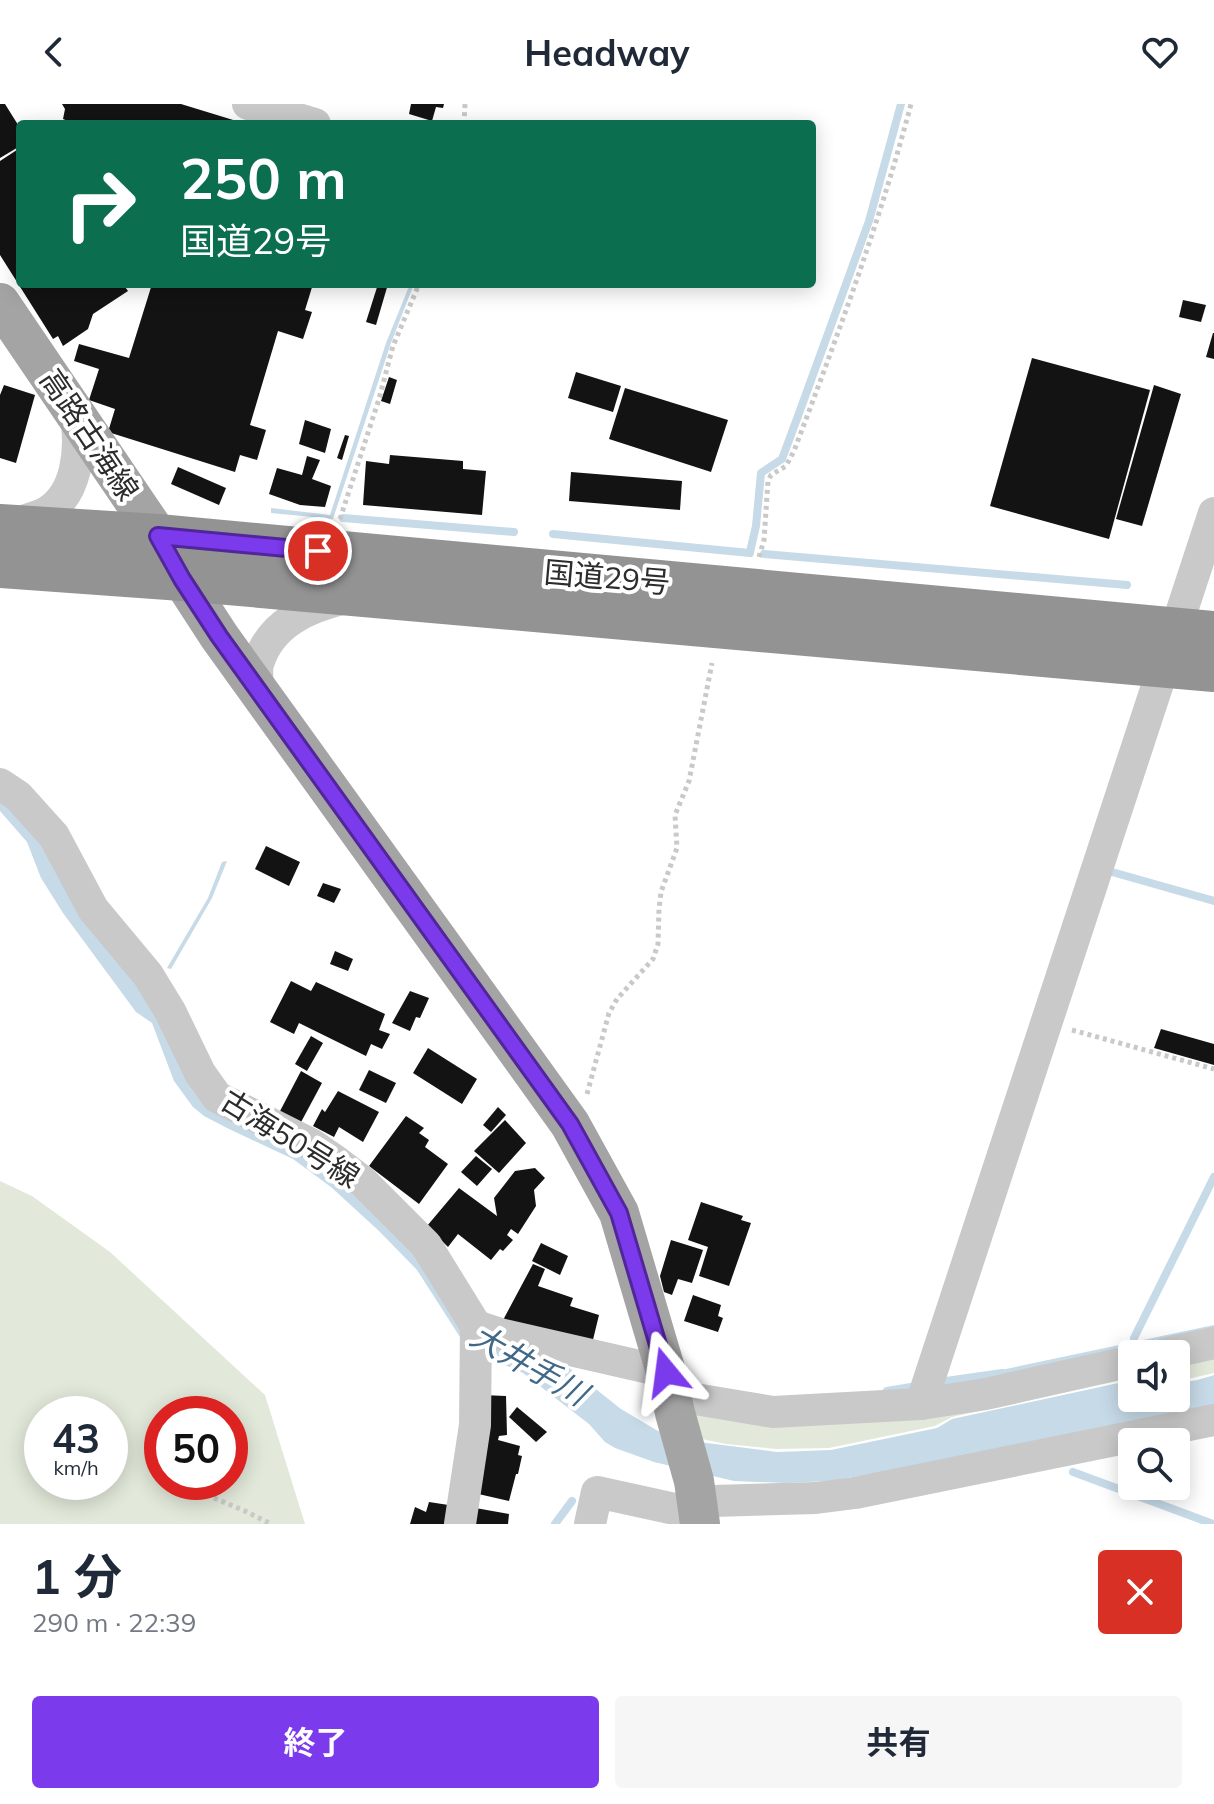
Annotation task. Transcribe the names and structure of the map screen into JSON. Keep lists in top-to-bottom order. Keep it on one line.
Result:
{"streets":{"highway":["国道29号"],"main road":["高路古海線"],"street":["古海50号線"]},"crossings":[["高路古海線","国道29号"]],"water":["大井手川"],"page":{"header":"Headway","turn":["250 m","国道29号"],"speed":"43 km/h","limit":"50","heading":["1 分","290 m · 22:39"],"buttons":["終了","共有"]}}
